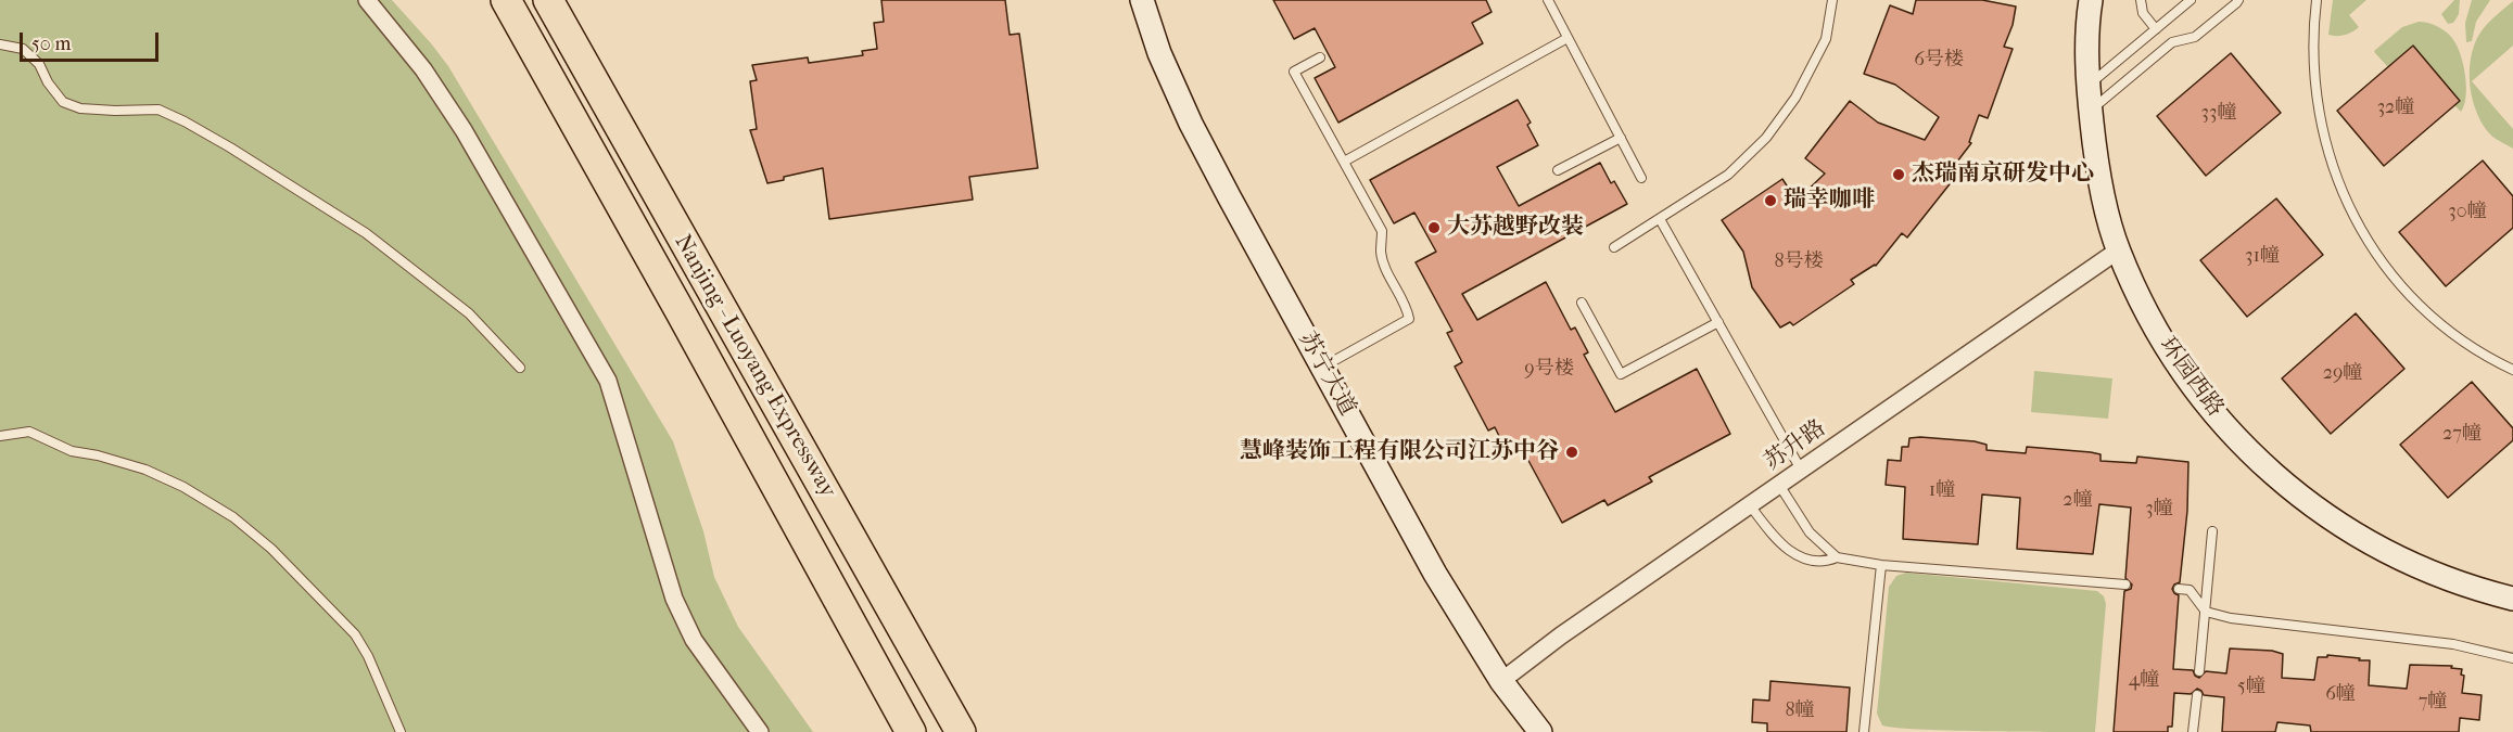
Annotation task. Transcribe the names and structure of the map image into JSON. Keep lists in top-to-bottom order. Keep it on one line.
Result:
{"streets":{"highway":["Nanjing - Luoyang Expressway"],"street":["苏宁大道","环园西路","苏升路"]},"crossings":[["苏宁大道","苏升路"],["环园西路","苏升路"]],"places":["杰瑞南京研发中心","瑞幸咖啡","大苏越野改装","慧峰装饰工程有限公司江苏中谷"],"house_numbers":["6号楼","32幢","33幢","30幢","31幢","8号楼","9号楼","29幢","27幢","1幢","2幢","3幢","4幢","5幢","6幢","7幢","8幢"],"scale_bar":"50 m"}
